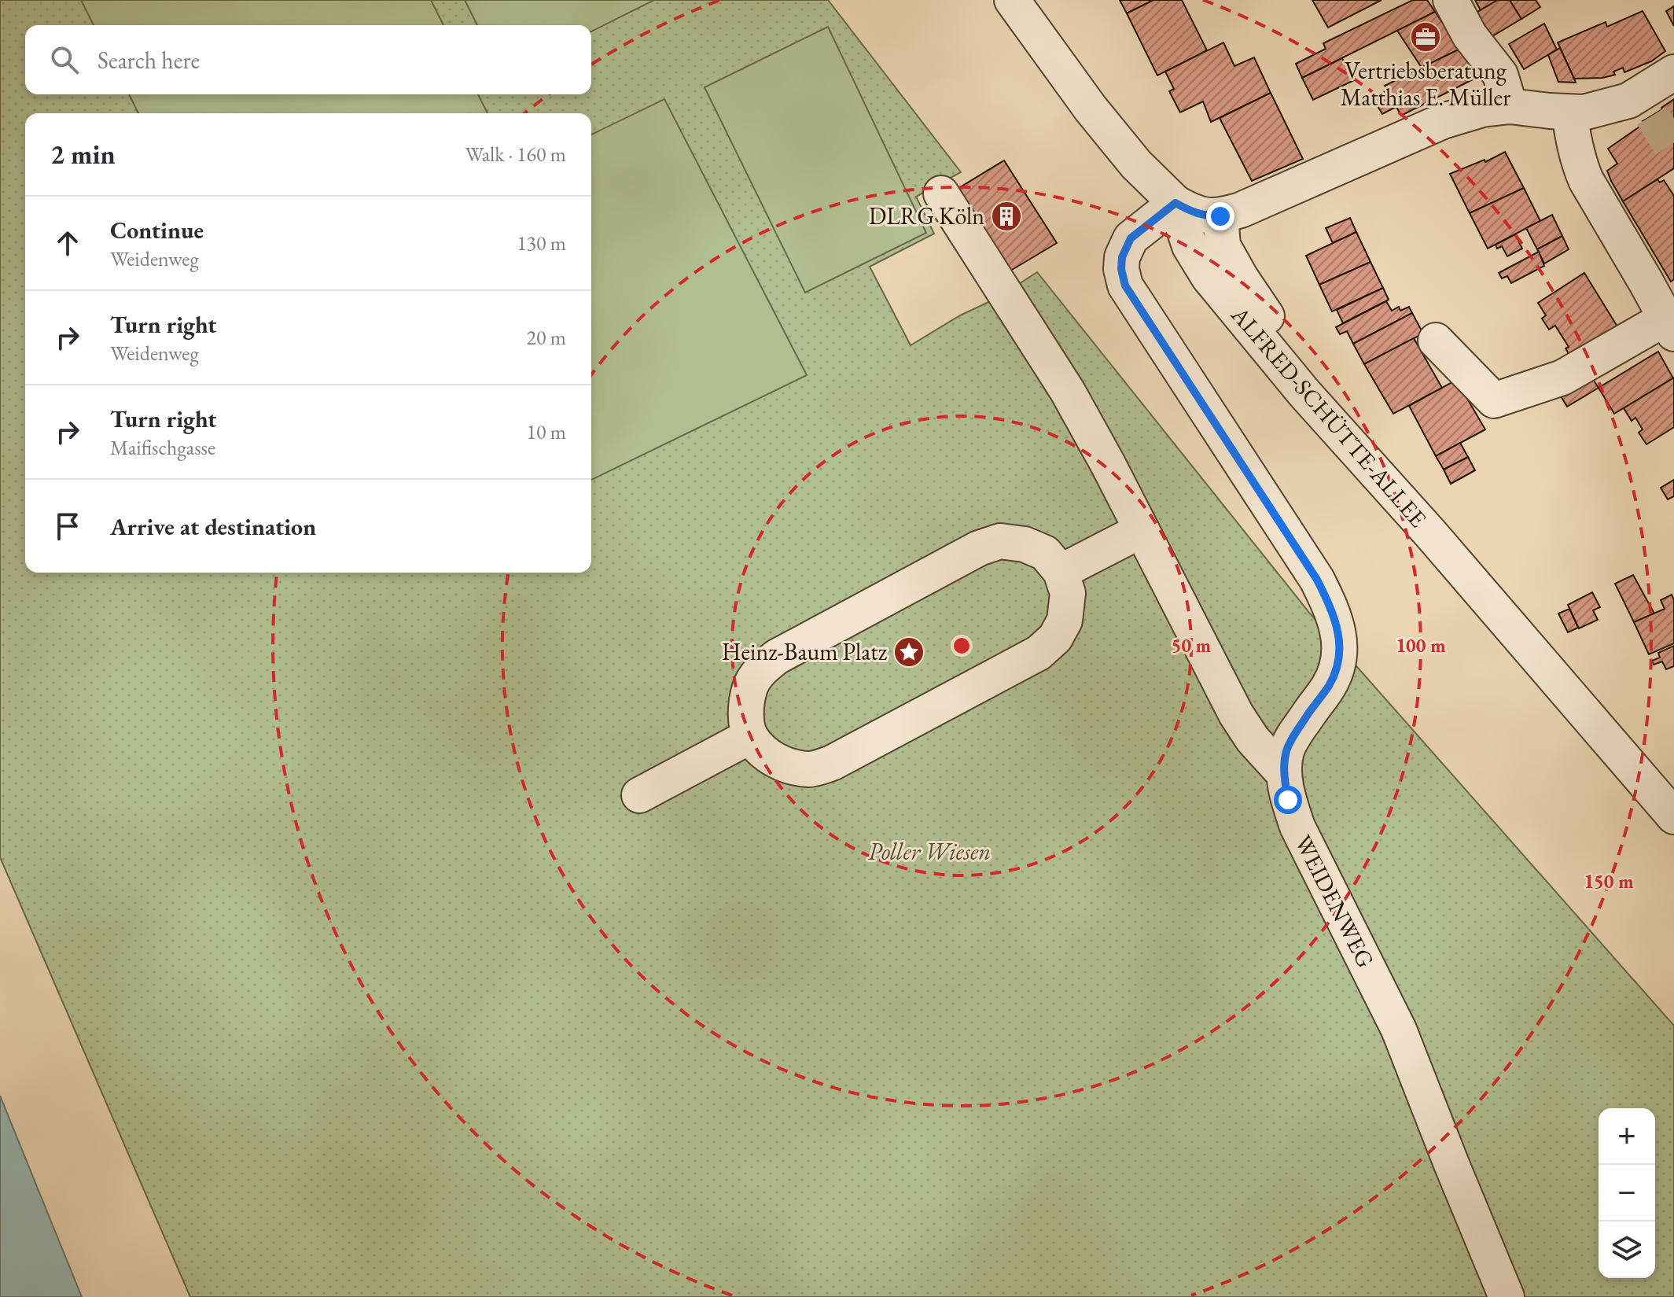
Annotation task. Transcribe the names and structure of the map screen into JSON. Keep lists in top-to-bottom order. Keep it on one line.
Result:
{"streets":{"street":["ALFRED-SCHÜTTE-ALLEE","WEIDENWEG"]},"crossings":[["ALFRED-SCHÜTTE-ALLEE","WEIDENWEG"]],"parks":["Poller Wiesen"],"places":{"office":["Vertriebsberatung Matthias E. Müller"],"building":["DLRG Köln"],"place":["Heinz-Baum Platz"]},"page":{"search":"Search here","heading":["2 min","Walk · 160 m"],"list":[["Continue","Weidenweg","130 m"],["Turn right","Weidenweg","20 m"],["Turn right","Maifischgasse","10 m"],"Arrive at destination"],"map_buttons":["+","−"]},"rings":["50 m","100 m","150 m"]}
